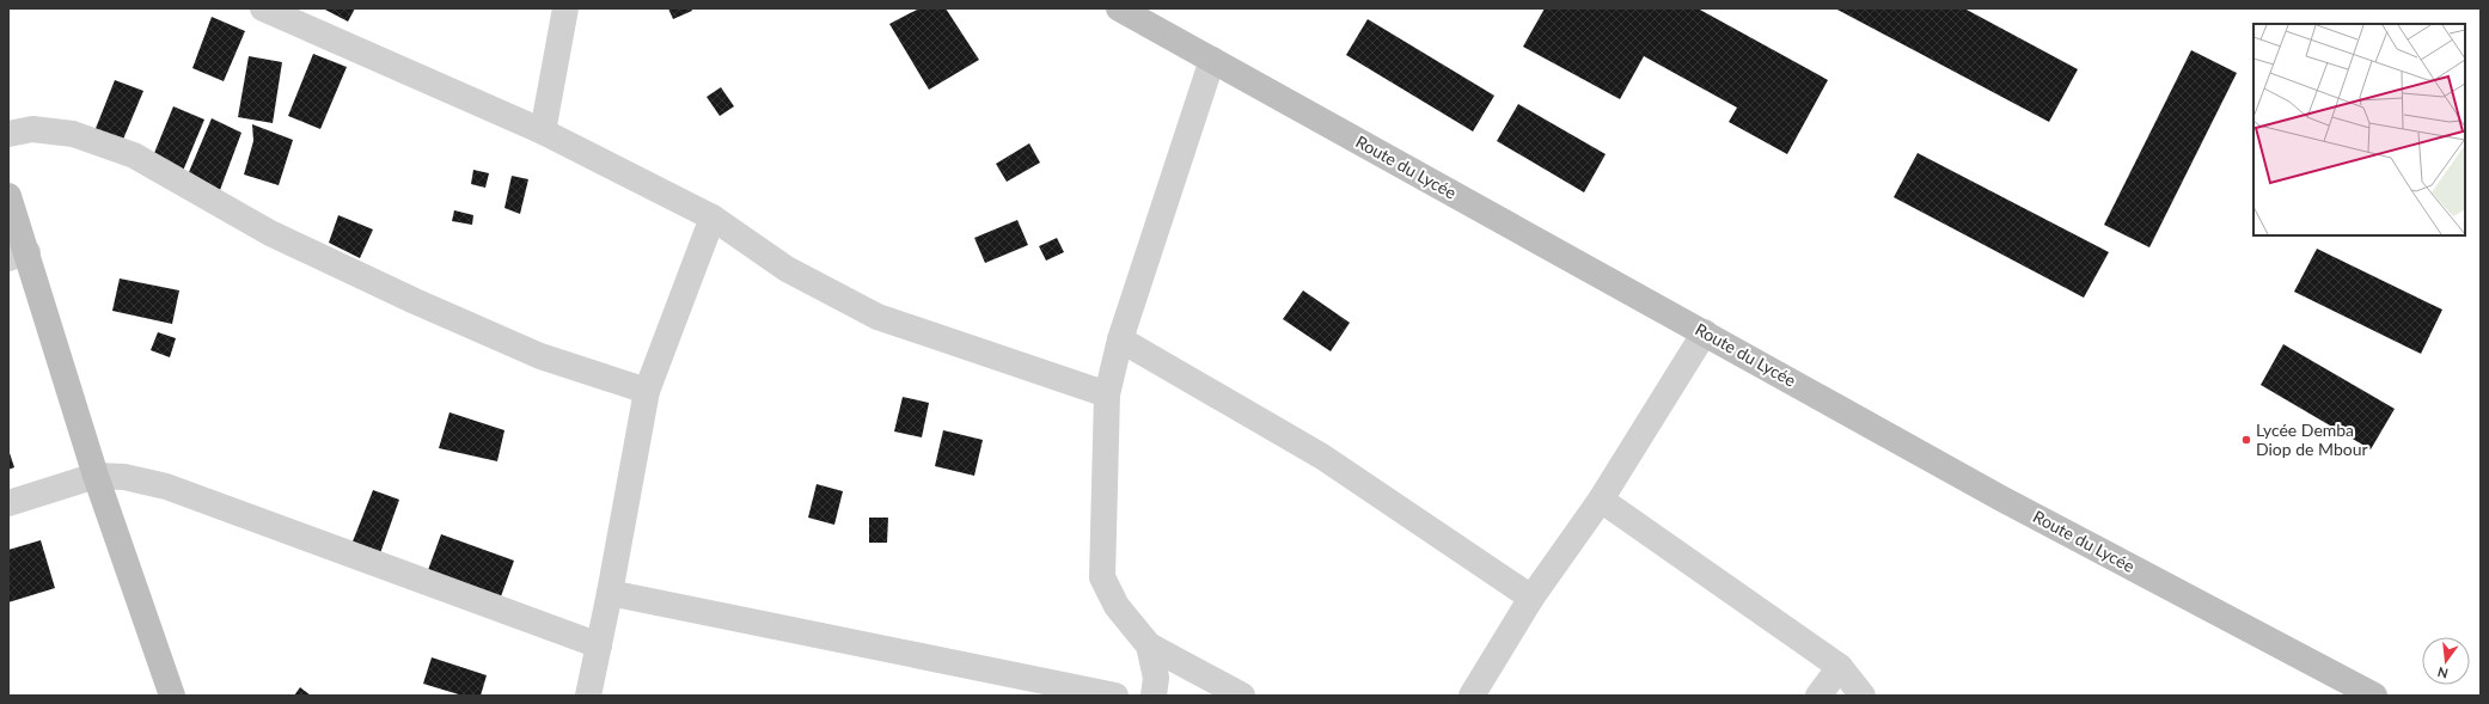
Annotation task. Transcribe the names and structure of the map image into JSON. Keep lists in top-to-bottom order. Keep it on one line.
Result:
{"streets":{"main road":["Route du Lycée"]},"places":["Lycée Demba Diop de Mbour"],"north":"bottom"}
